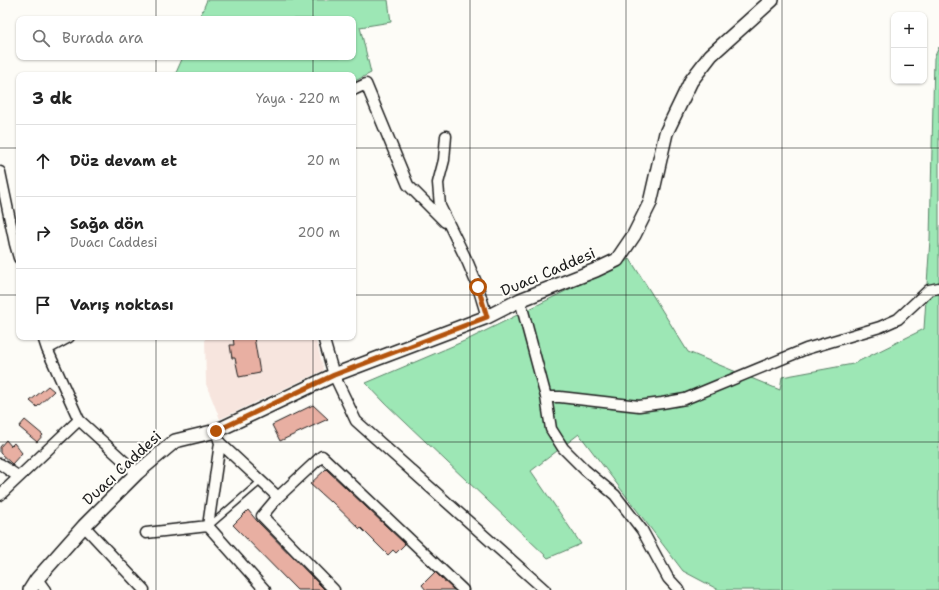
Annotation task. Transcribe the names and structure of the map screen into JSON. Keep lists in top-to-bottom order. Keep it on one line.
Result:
{"streets":{"street":["Duacı Caddesi"]},"page":{"map_buttons":["+","−"],"search":"Burada ara","heading":["3 dk","Yaya · 220 m"],"list":[["Düz devam et","20 m"],["Sağa dön","Duacı Caddesi","200 m"],"Varış noktası"]}}
